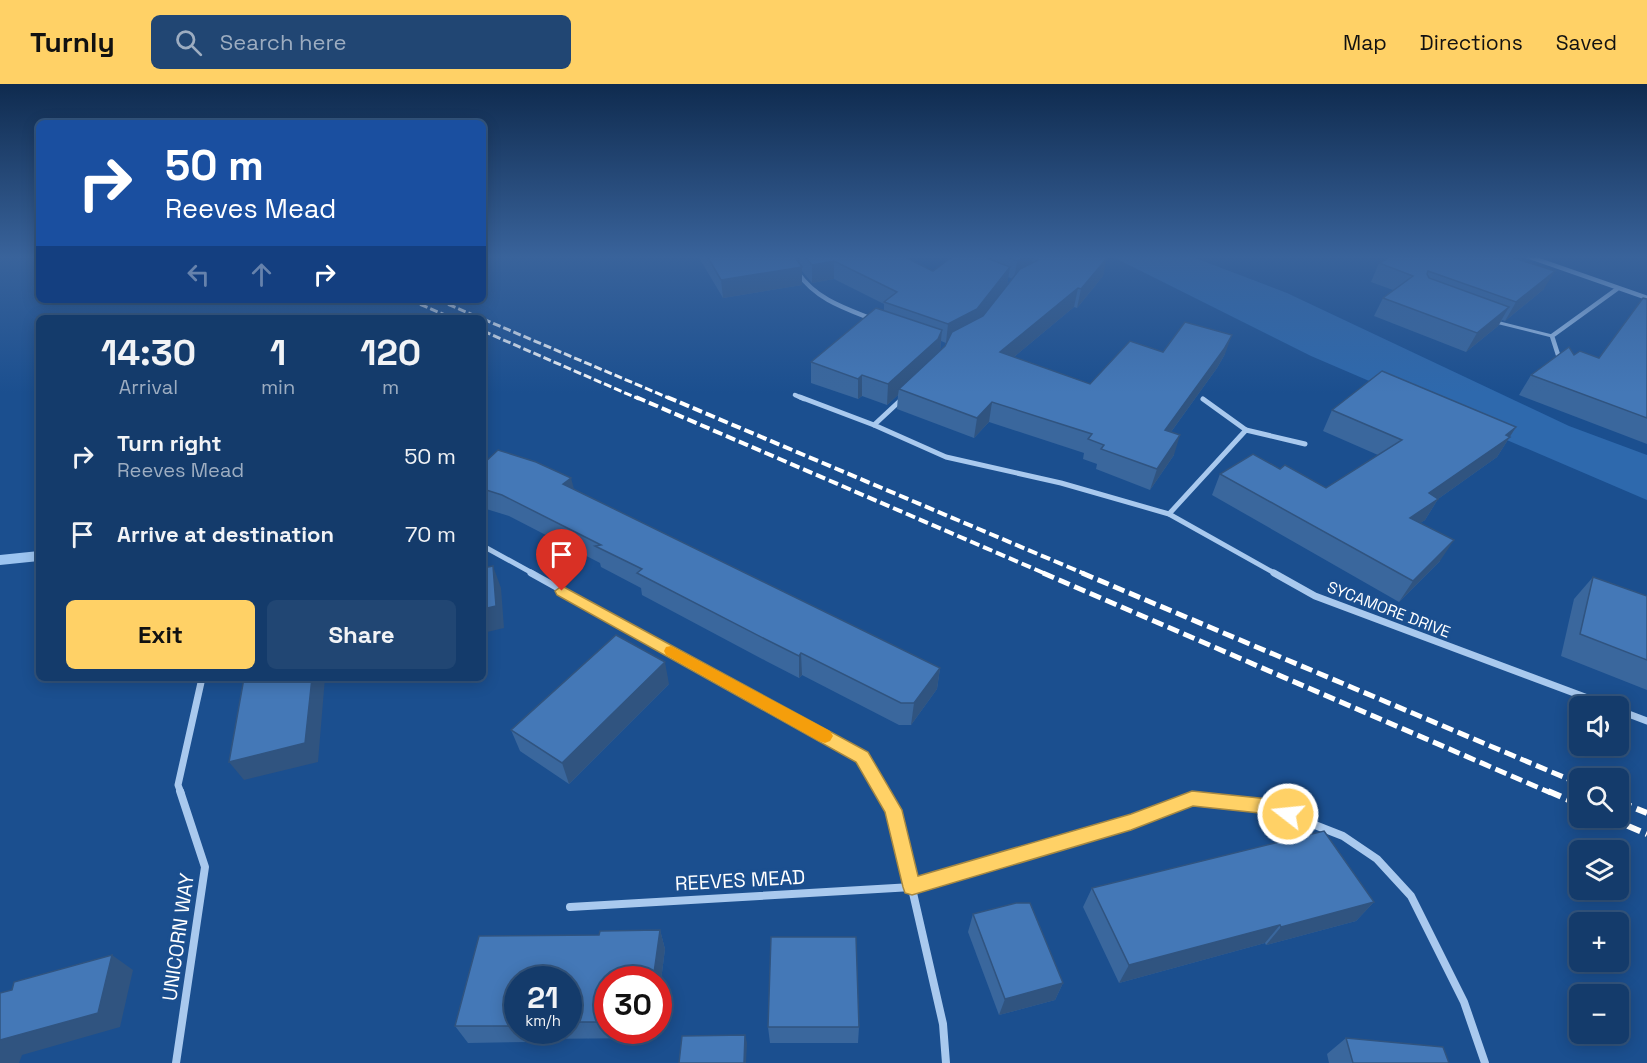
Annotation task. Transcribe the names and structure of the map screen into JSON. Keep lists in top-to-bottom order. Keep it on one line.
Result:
{"streets":{"street":["SYCAMORE DRIVE","REEVES MEAD","UNICORN WAY"]},"page":{"header":"Turnly","search":"Search here","nav":["Map","Directions","Saved"],"turn":["50 m","Reeves Mead"],"eta":["14:30","Arrival","1","min","120","m"],"list":[{"name":"Turn right","note":"Reeves Mead","value":"50 m"},{"name":"Arrive at destination","value":"70 m"}],"buttons":["Exit","Share"],"map_buttons":["+","−"],"speed":"21 km/h","limit":"30"}}
